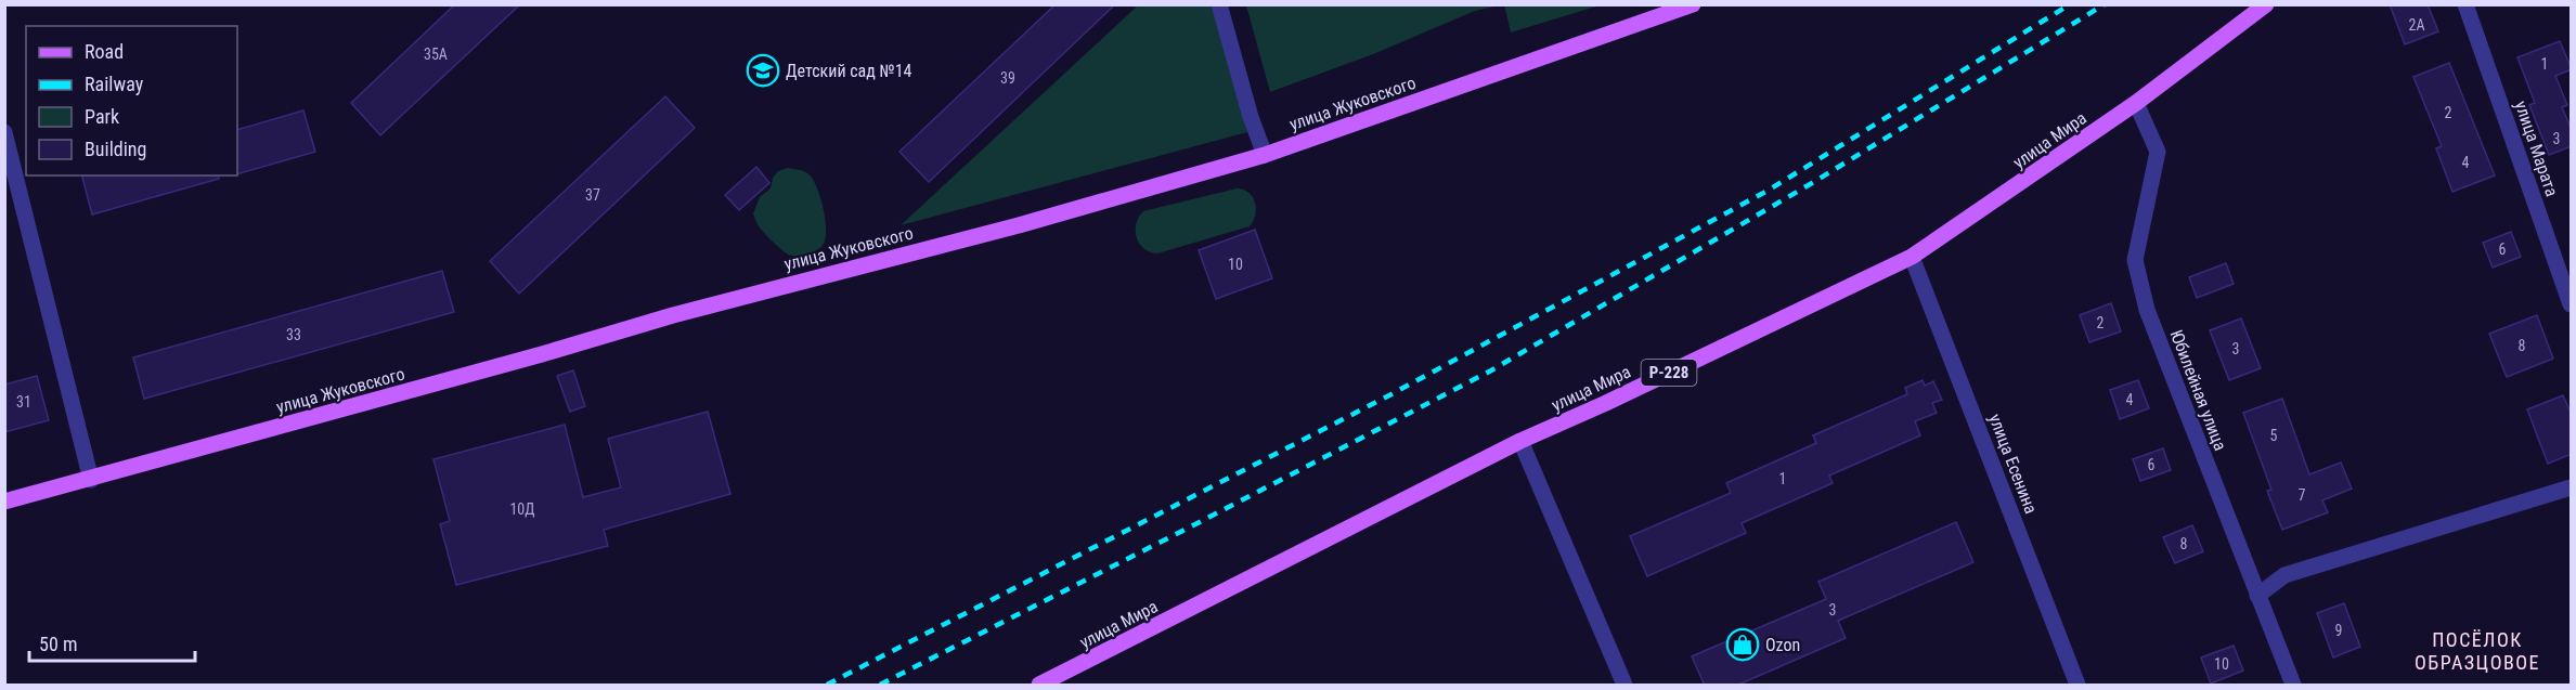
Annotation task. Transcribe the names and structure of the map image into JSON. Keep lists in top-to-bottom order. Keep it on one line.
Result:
{"streets":{"main road":["улица Жуковского","улица Мира","Р-228"],"street":["улица Марата","Юбилейная улица","улица Есенина"]},"crossings":[["улица Мира","Юбилейная улица"],["улица Мира","улица Есенина"]],"districts":["ПОСЁЛОК ОБРАЗЦОВОЕ"],"places":{"school or university":["Детский сад №14"],"shop":["Ozon"]},"house_numbers":["2А","35А","1","39","2","3","4","37","6","10","2","33","8","3","4","31","5","6","1","7","10Д","8","3","9","10"],"legend":["Road","Railway","Park","Building"],"scale_bar":"50 m"}
